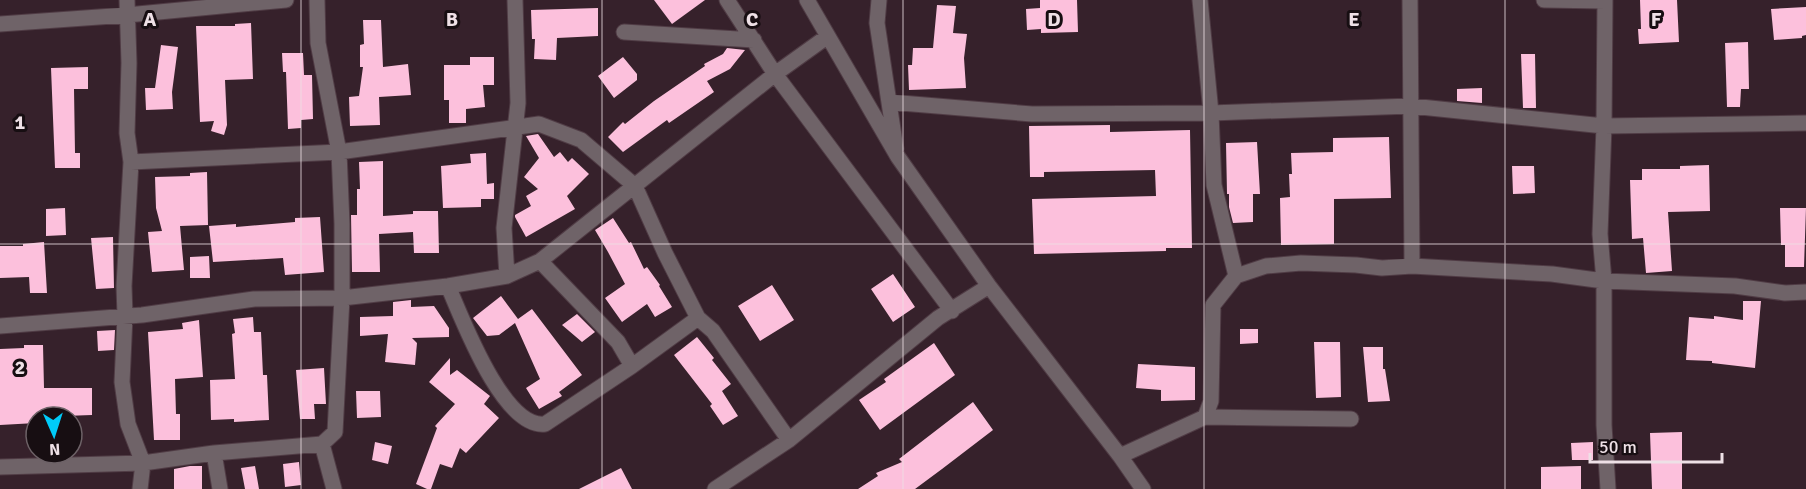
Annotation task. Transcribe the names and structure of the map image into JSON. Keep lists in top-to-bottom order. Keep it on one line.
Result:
{"scale_bar":"50 m","north":"bottom","grid":{"columns":["A","B","C","D","E","F"],"rows":["1","2"]}}
